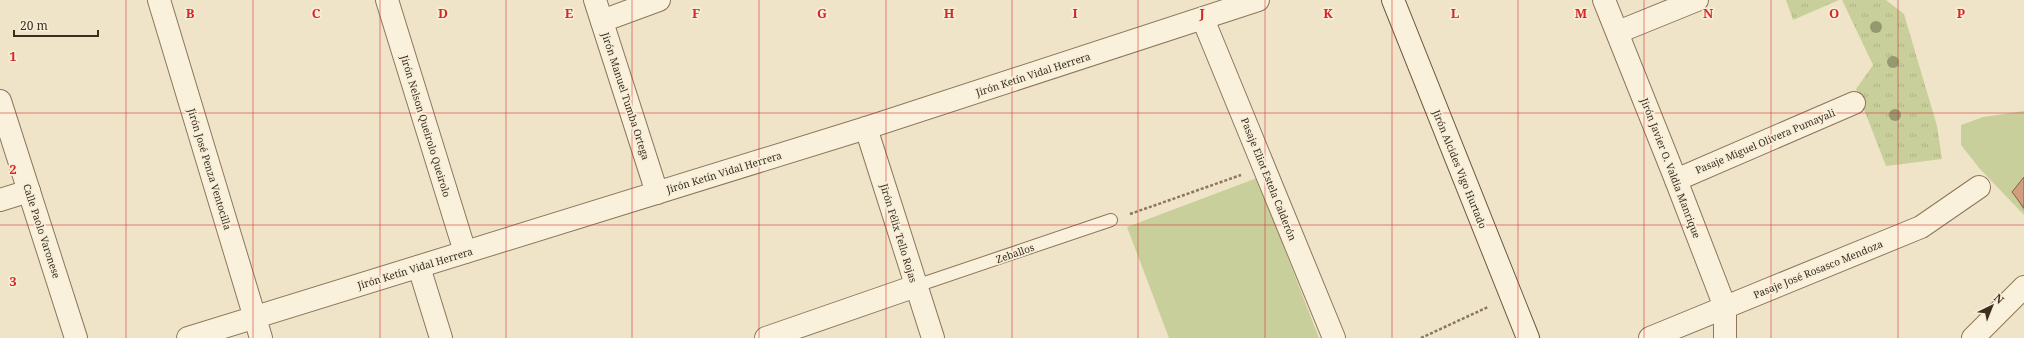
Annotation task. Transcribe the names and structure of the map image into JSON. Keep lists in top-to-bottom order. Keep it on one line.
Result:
{"streets":{"street":["Jirón Ketín Vidal Herrera","Jirón Manuel Tumba Ortega","Jirón Nelson Queirolo Queirolo","Pasaje Miguel Olivera Pumayali","Jirón Javier O. Valdia Manrique","Jirón José Penza Ventocilla","Jirón Alcides Vigo Hurtado","Pasaje Eliot Estela Calderón","Calle Paolo Varonese","Jirón Félix Tello Rojas","Zeballos","Pasaje José Rosasco Mendoza"]},"crossings":[["Jirón Ketín Vidal Herrera","Jirón Manuel Tumba Ortega"],["Jirón Ketín Vidal Herrera","Jirón Nelson Queirolo Queirolo"],["Jirón Ketín Vidal Herrera","Jirón José Penza Ventocilla"],["Jirón Ketín Vidal Herrera","Pasaje Eliot Estela Calderón"],["Jirón Ketín Vidal Herrera","Jirón Félix Tello Rojas"],["Pasaje Miguel Olivera Pumayali","Jirón Javier O. Valdia Manrique"],["Jirón Javier O. Valdia Manrique","Pasaje José Rosasco Mendoza"],["Jirón Félix Tello Rojas","Zeballos"]],"scale_bar":"20 m","north":"top right","grid":{"columns":["B","C","D","E","F","G","H","I","J","K","L","M","N","O","P"],"rows":["1","2","3"]}}
